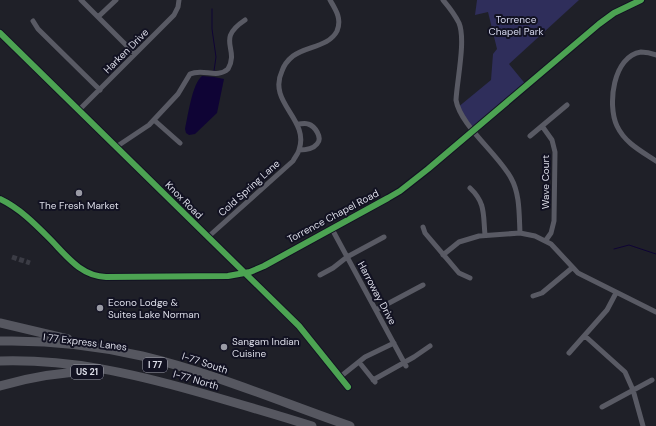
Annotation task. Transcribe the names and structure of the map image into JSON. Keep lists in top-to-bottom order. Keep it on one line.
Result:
{"streets":{"highway":["I 77 Express Lanes","I-77 South","I 77","US 21","I-77 North"],"street":["Harken Drive","Wave Court","Cold Spring Lane","Knox Road","Torrence Chapel Road","Harroway Drive"]},"crossings":[["Harken Drive","Knox Road"],["Cold Spring Lane","Knox Road"],["Knox Road","Torrence Chapel Road"],["Torrence Chapel Road","Harroway Drive"],["I 77 Express Lanes","I-77 South"],["I 77 Express Lanes","I-77 North"],["US 21","I-77 North"]],"parks":["Torrence Chapel Park"],"places":["The Fresh Market","Econo Lodge & Suites Lake Norman","Sangam Indian Cuisine"]}
